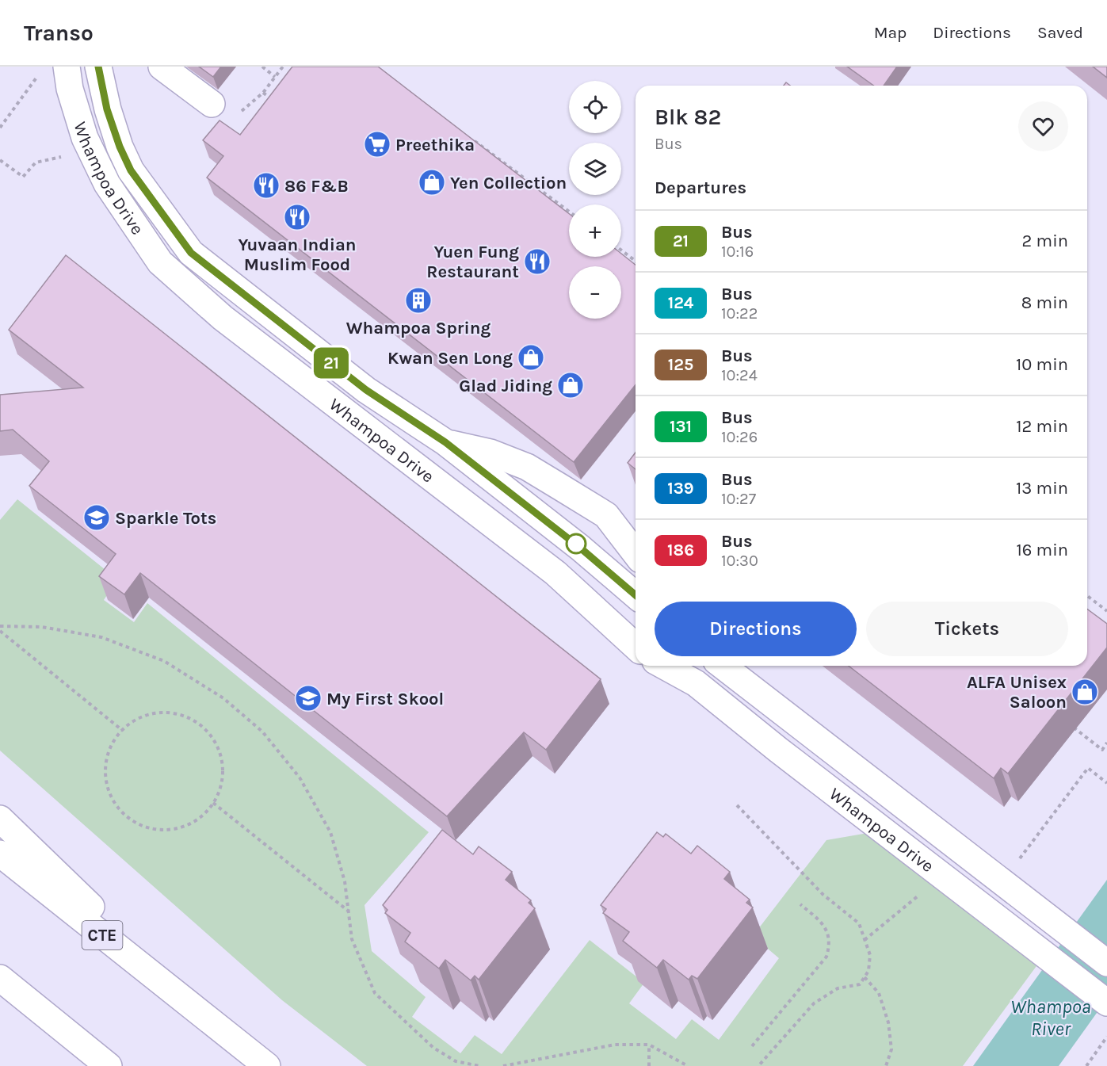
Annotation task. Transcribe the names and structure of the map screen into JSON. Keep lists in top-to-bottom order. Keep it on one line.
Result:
{"streets":{"main road":["Whampoa Drive","CTE"]},"water":["Whampoa River"],"places":{"supermarket":["Preethika"],"shop":["Yen Collection","Kwan Sen Long","Glad Jiding","ALFA Unisex Saloon"],"restaurant":["86 F&B","Yuvaan Indian Muslim Food","Yuen Fung Restaurant"],"building":["Whampoa Spring"],"school or university":["Sparkle Tots","My First Skool"]},"lines":["bus line 21"],"page":{"header":"Transo","nav":["Map","Directions","Saved"],"on_map":"21","map_buttons":["+","−"],"heading":[["Blk 82","Bus"],"Departures"],"list":[{"mark":"21","name":"Bus","note":"10:16","value":"2 min"},{"mark":"124","name":"Bus","note":"10:22","value":"8 min"},{"mark":"125","name":"Bus","note":"10:24","value":"10 min"},{"mark":"131","name":"Bus","note":"10:26","value":"12 min"},{"mark":"139","name":"Bus","note":"10:27","value":"13 min"},{"mark":"186","name":"Bus","note":"10:30","value":"16 min"}],"buttons":["Directions","Tickets"]}}
